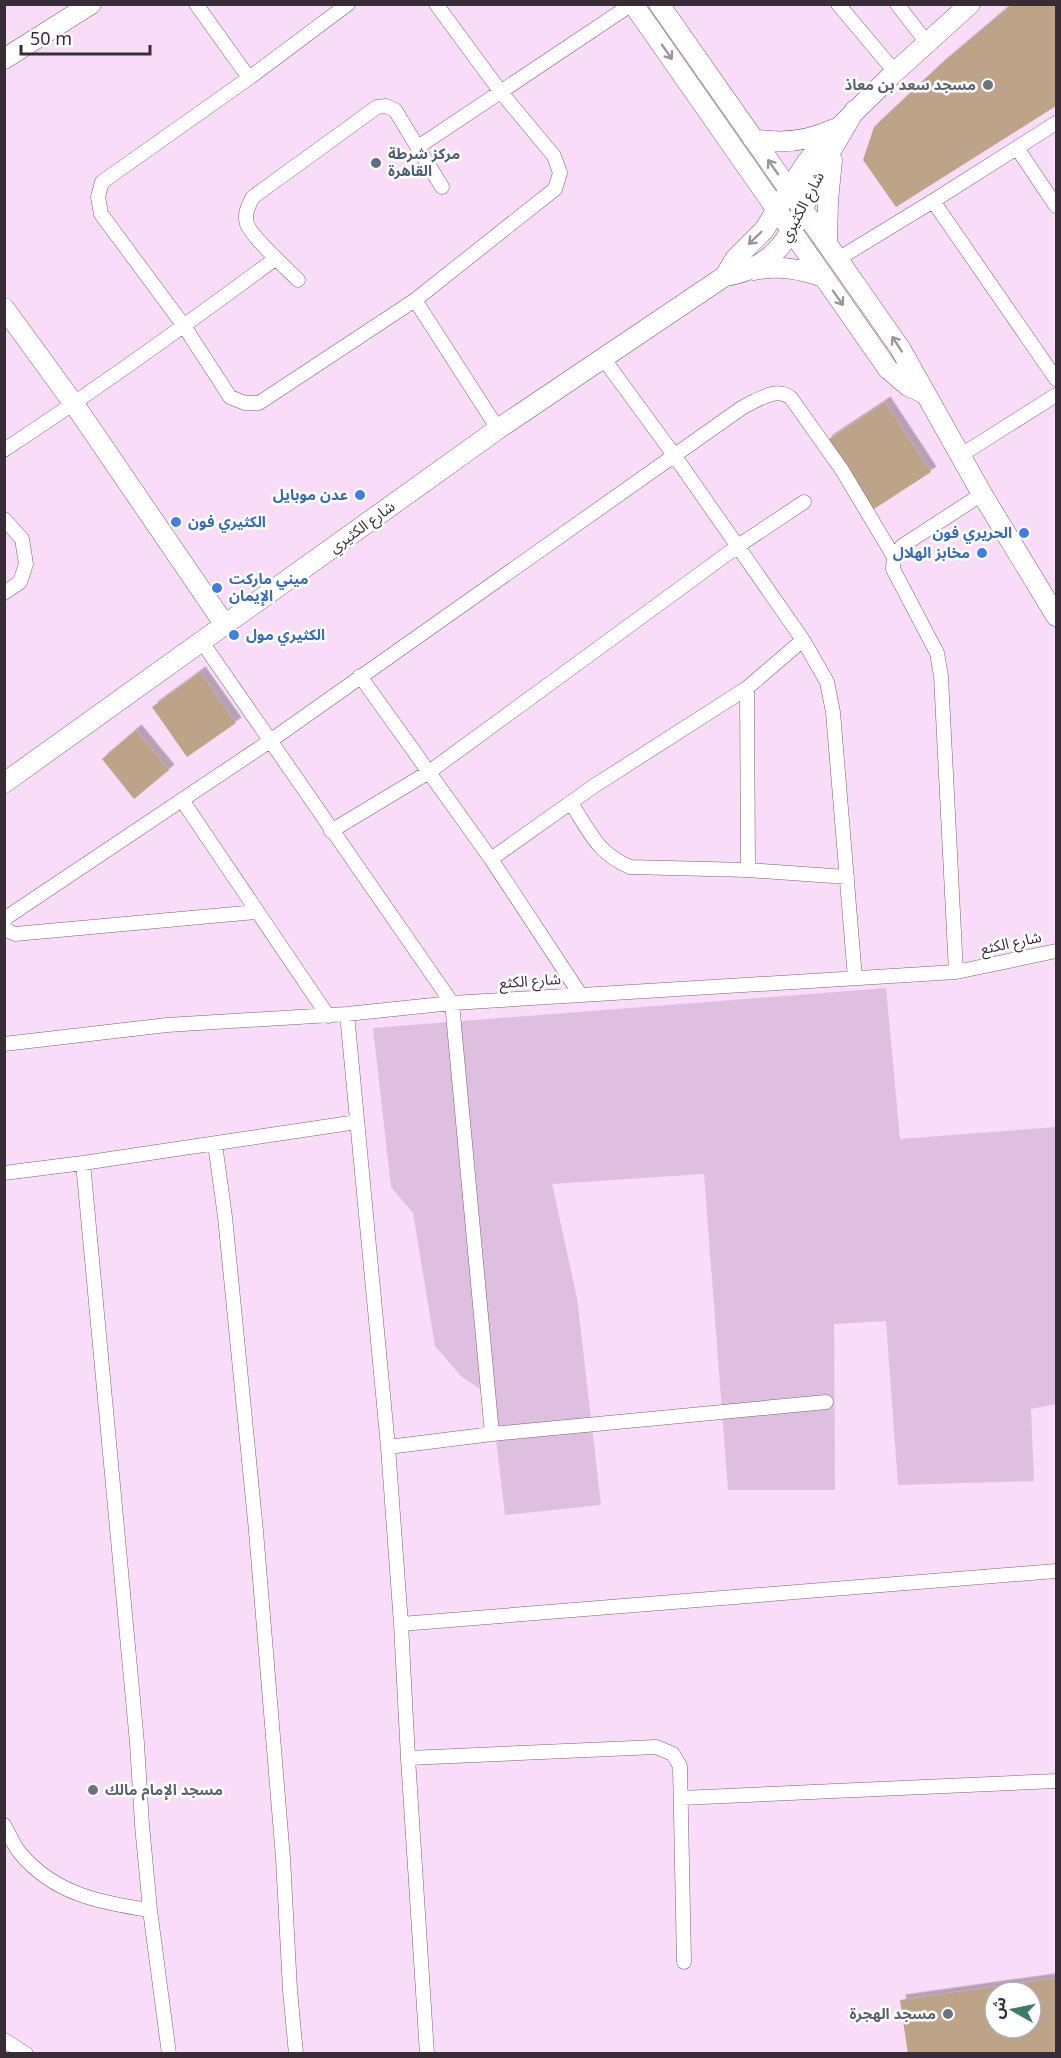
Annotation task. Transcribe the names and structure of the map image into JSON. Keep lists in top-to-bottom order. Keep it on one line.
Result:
{"streets":{"main road":["شارع الكثيري"],"street":["شارع الكثع"]},"places":["مسجد سعد بن معاذ","مركز شرطة القاهرة","عدن موبايل","الكثيري فون","الحريري فون","مخابز الهلال","ميني ماركت الإيمان","الكثيري مول","مسجد الإمام مالك","مسجد الهجرة"],"scale_bar":"50 m","north":"left"}
